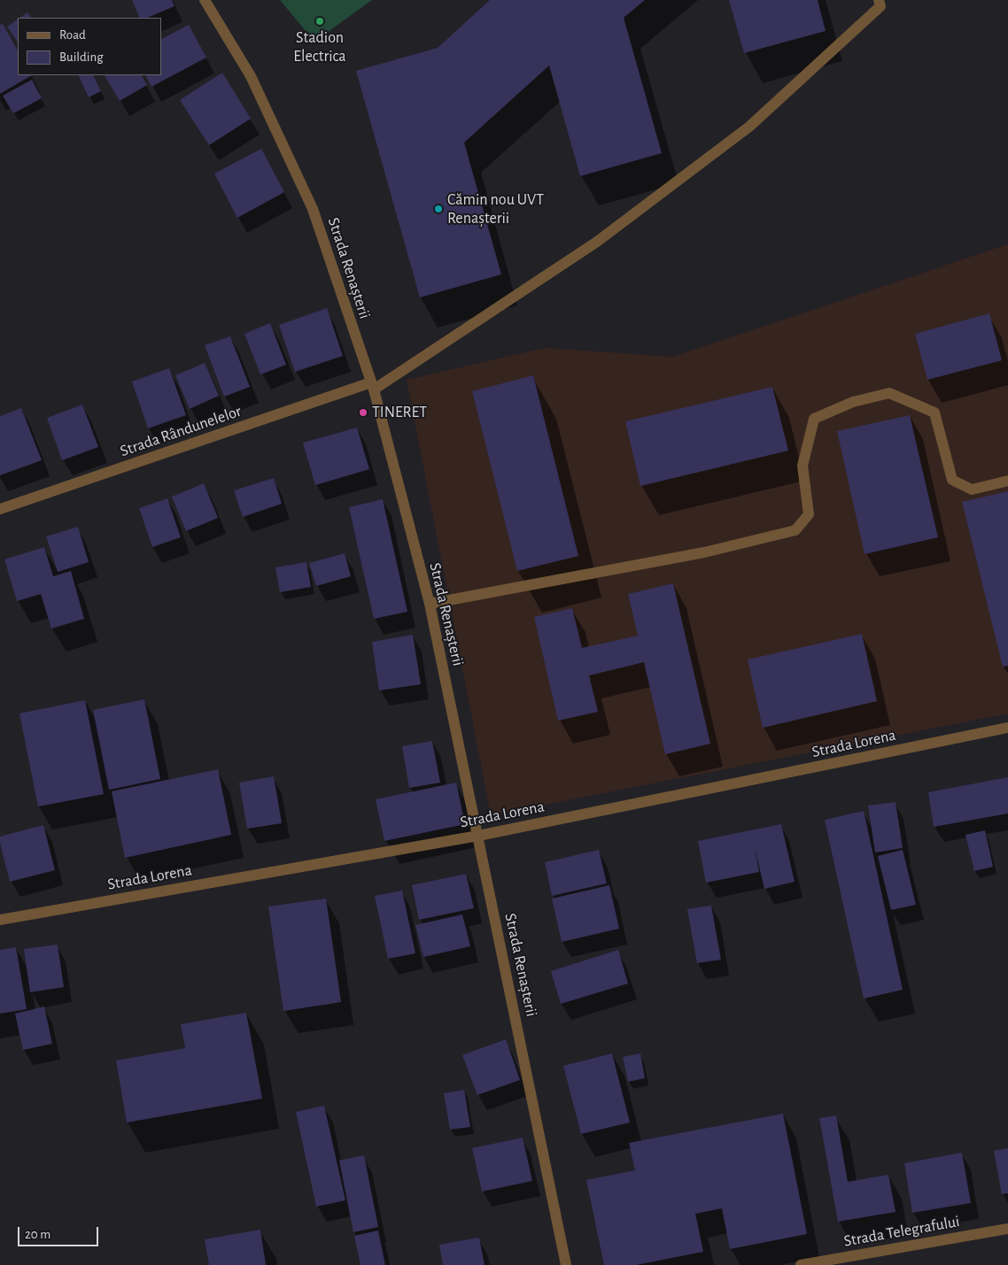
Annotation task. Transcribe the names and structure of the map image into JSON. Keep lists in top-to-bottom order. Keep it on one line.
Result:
{"streets":{"street":["Strada Renașterii","Strada Rândunelelor","Strada Lorena","Strada Telegrafului"]},"crossings":[["Strada Renașterii","Strada Rândunelelor"],["Strada Renașterii","Strada Lorena"]],"places":["Stadion Electrica","Cămin nou UVT Renașterii","TINERET"],"legend":["Road","Building"],"scale_bar":"20 m"}
